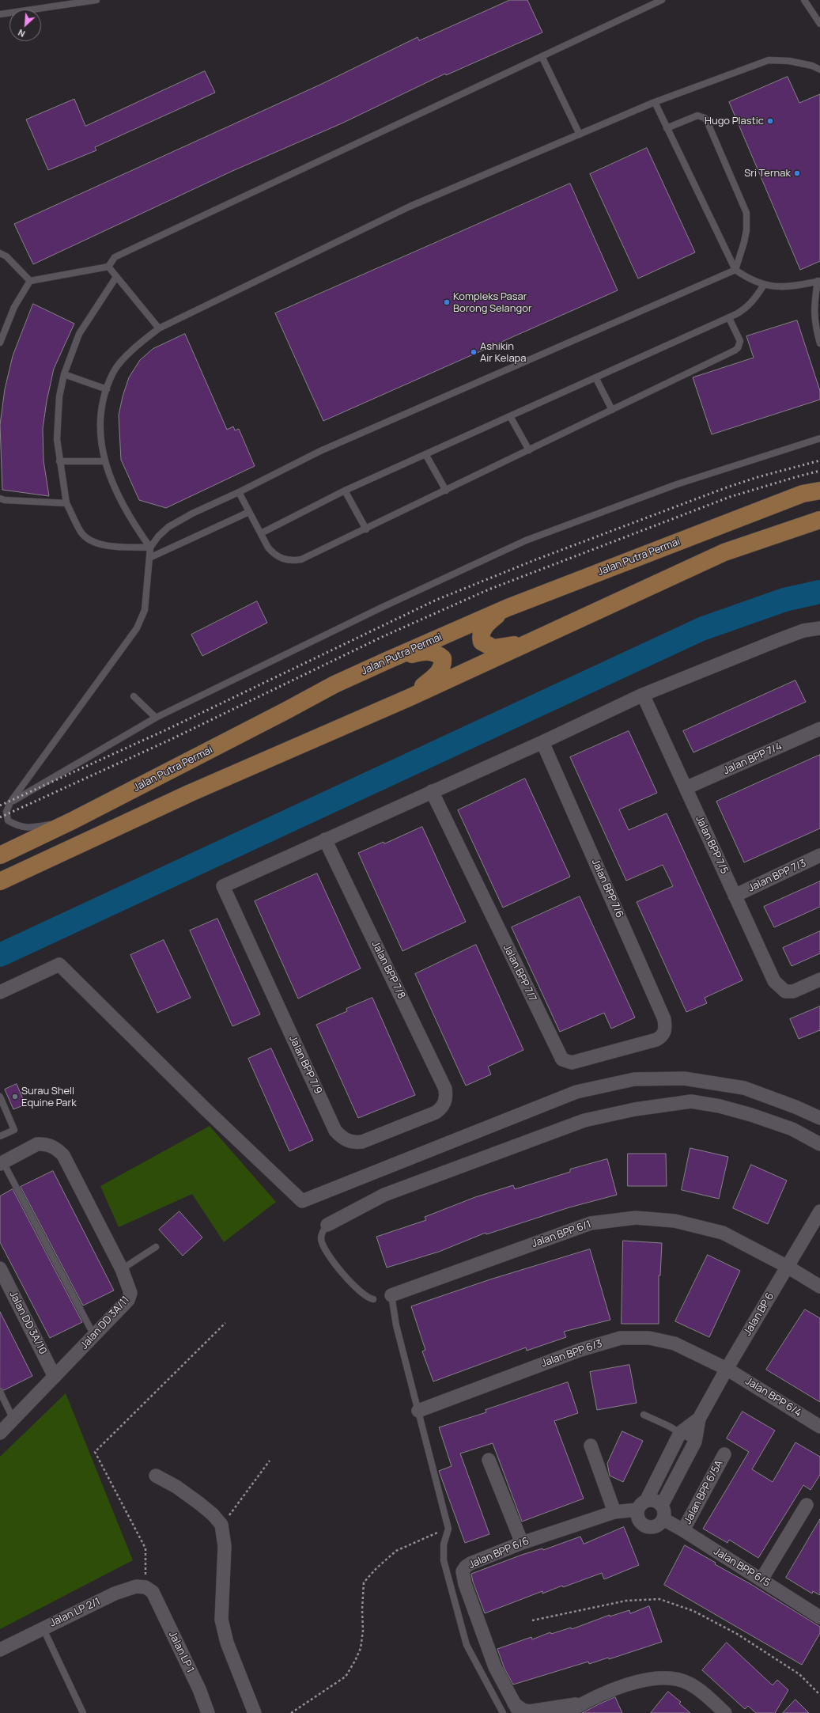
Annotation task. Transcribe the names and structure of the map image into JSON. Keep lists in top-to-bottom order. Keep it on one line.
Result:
{"streets":{"main road":["Jalan Putra Permai"],"street":["Jalan BPP 7/4","Jalan BPP 7/5","Jalan BPP 7/3","Jalan BPP 7/6","Jalan BPP 7/8","Jalan BPP 7/7","Jalan BPP 7/9","Jalan BPP 6/1","Jalan BP 6","Jalan DD 3A/10","Jalan DD 3A/11","Jalan BPP 6/3","Jalan BPP 6/4","Jalan BPP 6/5A","Jalan BPP 6/6","Jalan BPP 6/5","Jalan LP 2/1","Jalan LP 1"]},"crossings":[["Jalan BPP 7/4","Jalan BPP 7/5"],["Jalan BPP 7/5","Jalan BPP 7/3"],["Jalan BPP 7/6","Jalan BPP 7/7"],["Jalan BPP 7/8","Jalan BPP 7/9"],["Jalan BPP 6/1","Jalan BP 6"],["Jalan BP 6","Jalan BPP 6/3"],["Jalan BP 6","Jalan BPP 6/4"],["Jalan DD 3A/10","Jalan DD 3A/11"],["Jalan BPP 6/3","Jalan BPP 6/4"],["Jalan BPP 6/5A","Jalan BPP 6/5"],["Jalan BPP 6/6","Jalan BPP 6/5"],["Jalan LP 2/1","Jalan LP 1"]],"places":["Hugo Plastic","Sri Ternak","Kompleks Pasar Borong Selangor","Ashikin Air Kelapa","Surau Shell Equine Park"],"north":"bottom left"}
